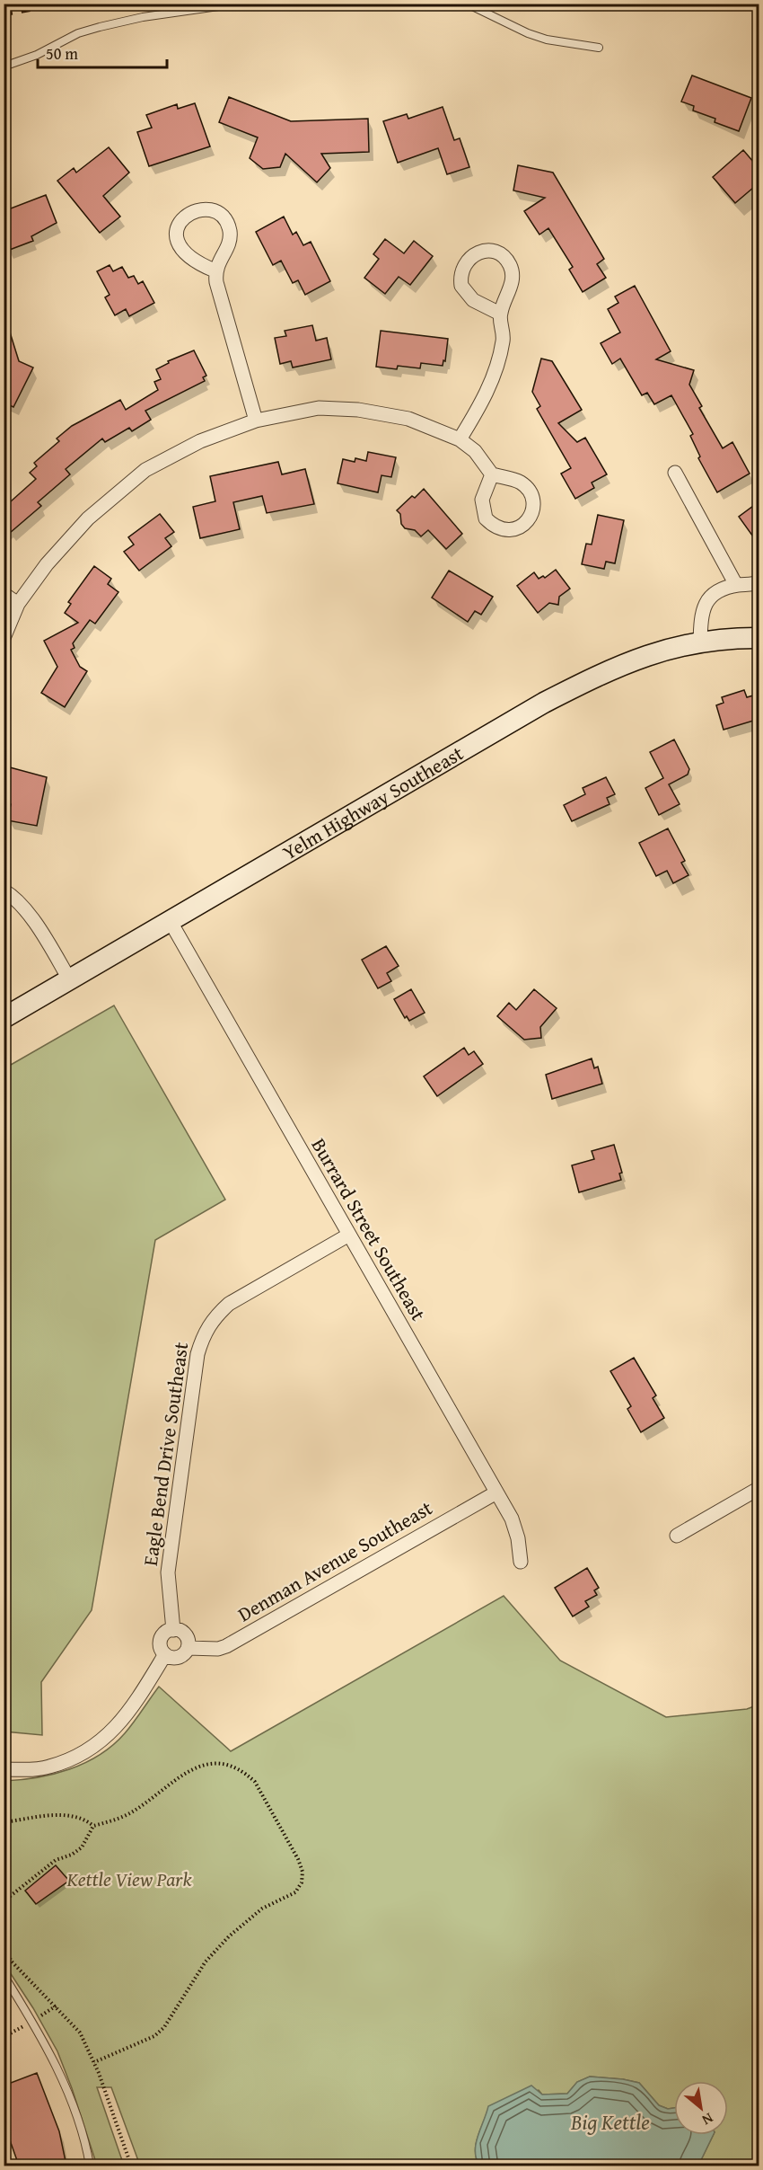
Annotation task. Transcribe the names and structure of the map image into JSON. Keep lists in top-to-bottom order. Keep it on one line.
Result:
{"streets":{"main road":["Yelm Highway Southeast"],"street":["Burrard Street Southeast","Eagle Bend Drive Southeast","Denman Avenue Southeast"]},"crossings":[["Yelm Highway Southeast","Burrard Street Southeast"],["Burrard Street Southeast","Eagle Bend Drive Southeast"],["Burrard Street Southeast","Denman Avenue Southeast"],["Eagle Bend Drive Southeast","Denman Avenue Southeast"]],"water":["Big Kettle"],"parks":["Kettle View Park"],"scale_bar":"50 m","north":"bottom right"}
